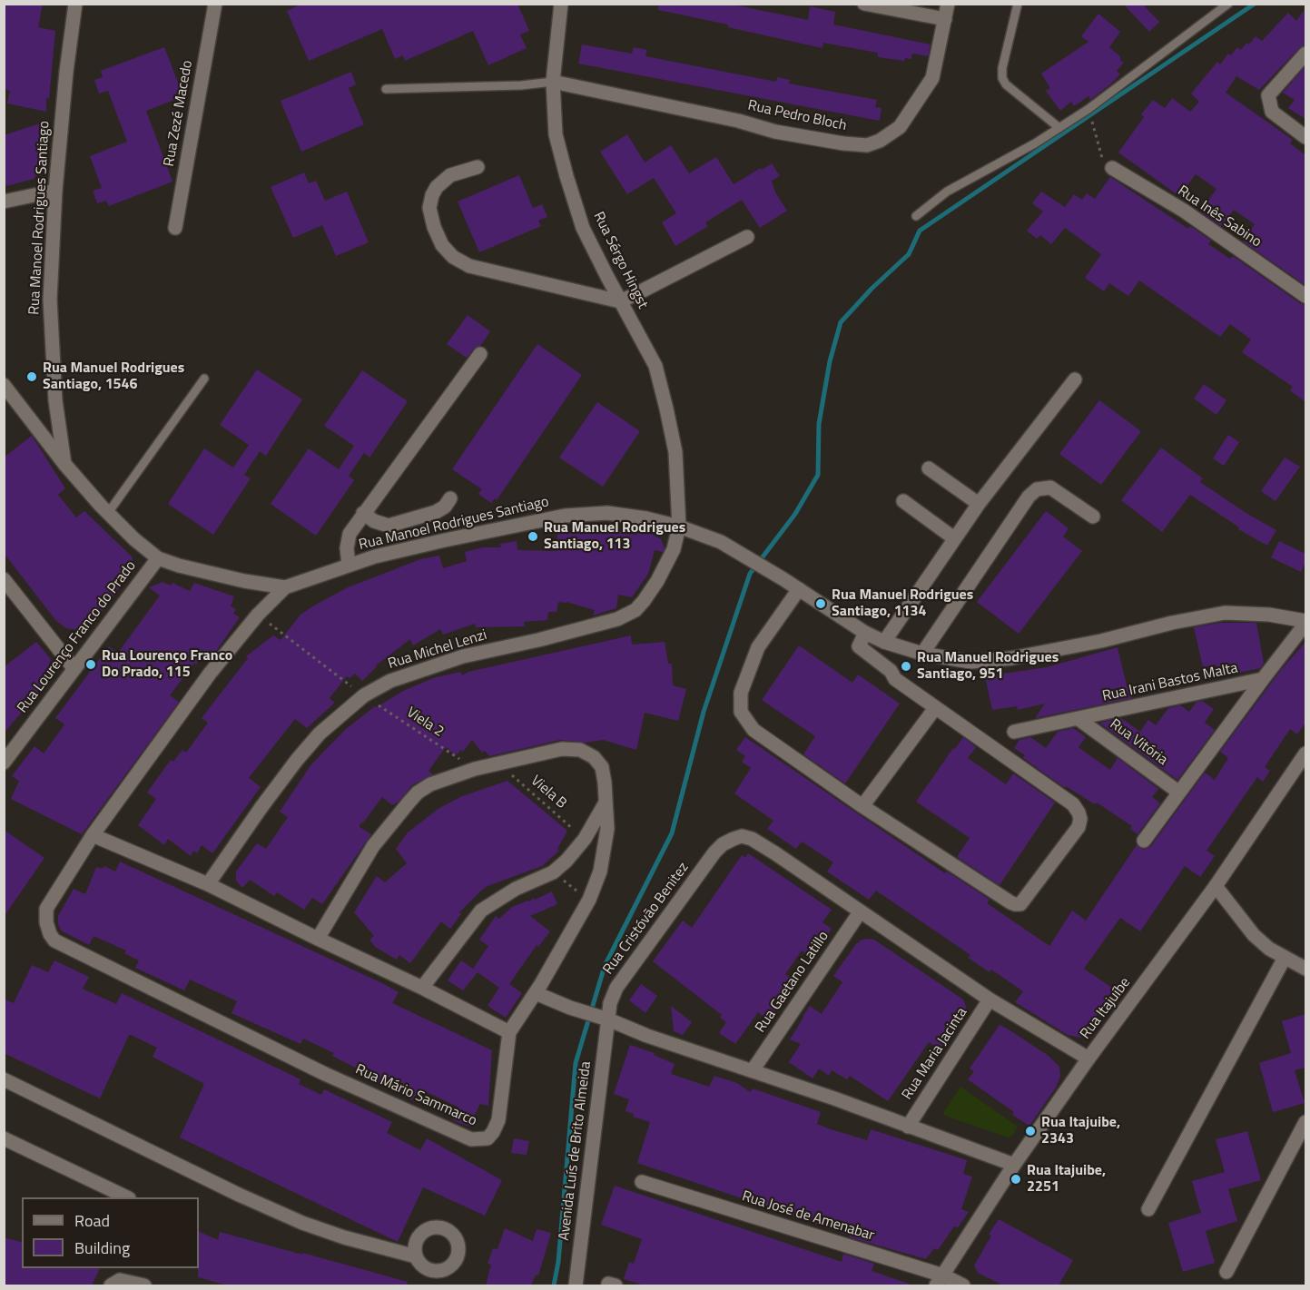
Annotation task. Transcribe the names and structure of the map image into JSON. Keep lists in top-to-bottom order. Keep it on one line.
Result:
{"streets":{"street":["Rua Zezé Macedo","Rua Pedro Bloch","Rua Inês Sabino","Rua Manoel Rodrigues Santiago","Rua Sérgo Hingst","Rua Lourenço Franco do Prado","Rua Michel Lenzi","Rua Irani Bastos Malta","Rua Vitória","Rua Cristóvão Benitez","Rua Gaetano Latillo","Rua Itajuíbe","Rua Maria Jacinta","Rua Mário Sammarco","Avenida Luís de Brito Almeida","Rua José de Amenabar"],"path":["Viela 2","Viela B"]},"crossings":[["Rua Pedro Bloch","Rua Sérgo Hingst"],["Rua Manoel Rodrigues Santiago","Rua Sérgo Hingst"],["Rua Manoel Rodrigues Santiago","Rua Lourenço Franco do Prado"],["Rua Manoel Rodrigues Santiago","Rua Michel Lenzi"],["Rua Manoel Rodrigues Santiago","Viela 2"],["Rua Manoel Rodrigues Santiago","Rua Mário Sammarco"],["Rua Sérgo Hingst","Rua Michel Lenzi"],["Rua Michel Lenzi","Viela 2"],["Rua Irani Bastos Malta","Rua Vitória"],["Rua Cristóvão Benitez","Rua Gaetano Latillo"],["Rua Cristóvão Benitez","Rua Itajuíbe"],["Rua Cristóvão Benitez","Rua Maria Jacinta"],["Rua Cristóvão Benitez","Avenida Luís de Brito Almeida"],["Rua Itajuíbe","Rua José de Amenabar"]],"places":["Rua Manuel Rodrigues Santiago, 1546","Rua Manuel Rodrigues Santiago, 113","Rua Manuel Rodrigues Santiago, 1134","Rua Lourenço Franco Do Prado, 115","Rua Manuel Rodrigues Santiago, 951","Rua Itajuibe, 2343","Rua Itajuibe, 2251"],"legend":["Road","Building"]}
